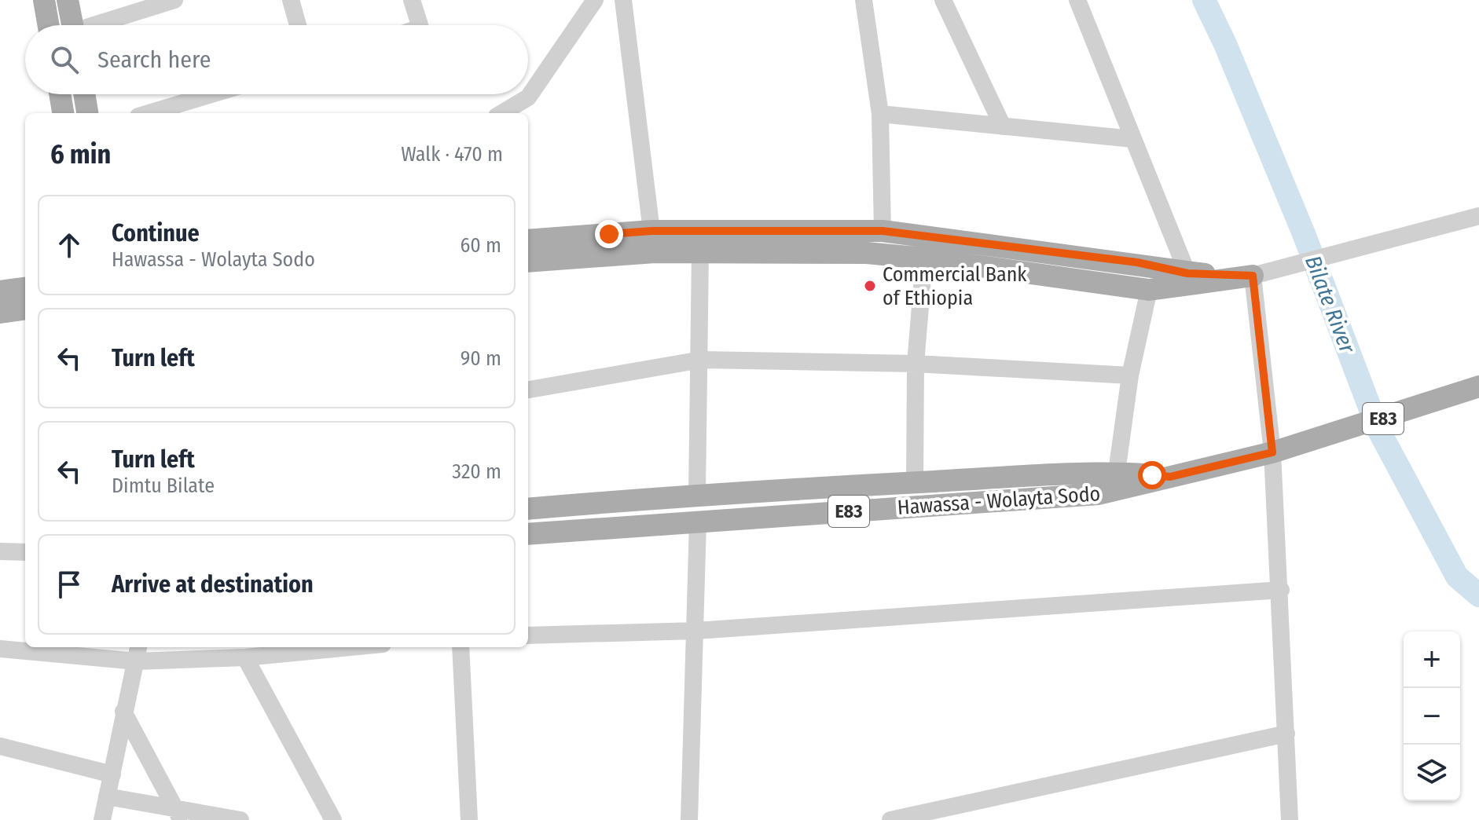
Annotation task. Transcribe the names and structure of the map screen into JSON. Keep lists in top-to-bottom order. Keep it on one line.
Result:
{"streets":{"main road":["E83","Hawassa - Wolayta Sodo"]},"water":["Bilate River"],"places":["Commercial Bank of Ethiopia"],"page":{"search":"Search here","heading":["6 min","Walk · 470 m"],"list":[["Continue","Hawassa - Wolayta Sodo","60 m"],["Turn left","90 m"],["Turn left","Dimtu Bilate","320 m"],"Arrive at destination"],"map_buttons":["+","−"]}}
